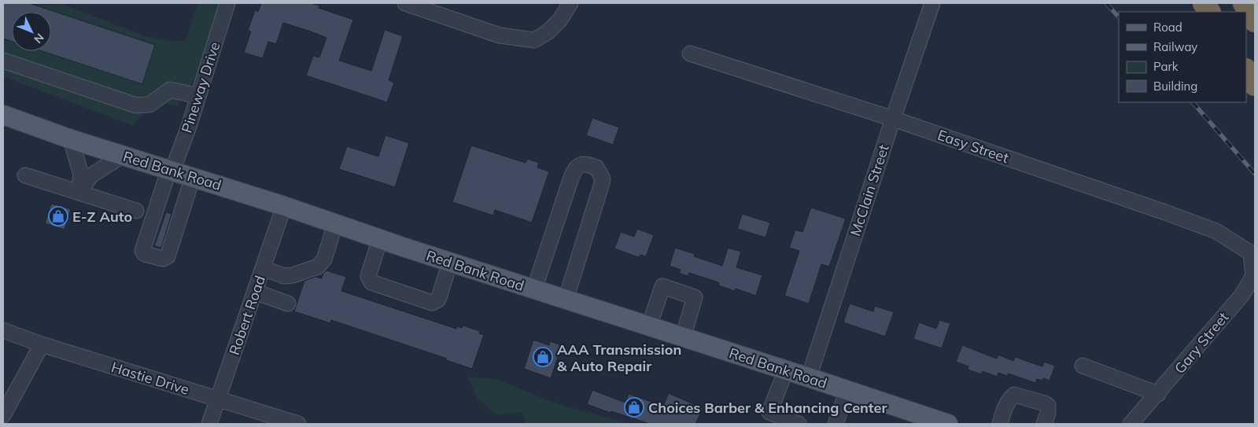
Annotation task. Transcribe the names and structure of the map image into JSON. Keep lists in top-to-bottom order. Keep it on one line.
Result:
{"streets":{"main road":["Red Bank Road"],"street":["Pineway Drive","Easy Street","McClain Street","Robert Road","Gary Street","Hastie Drive"]},"crossings":[["Pineway Drive","Red Bank Road"],["Easy Street","McClain Street"],["Easy Street","Gary Street"],["Red Bank Road","McClain Street"],["Red Bank Road","Robert Road"],["Robert Road","Hastie Drive"]],"places":{"shop":["E-Z Auto","AAA Transmission & Auto Repair","Choices Barber & Enhancing Center"]},"legend":["Road","Railway","Park","Building"],"north":"bottom right"}
